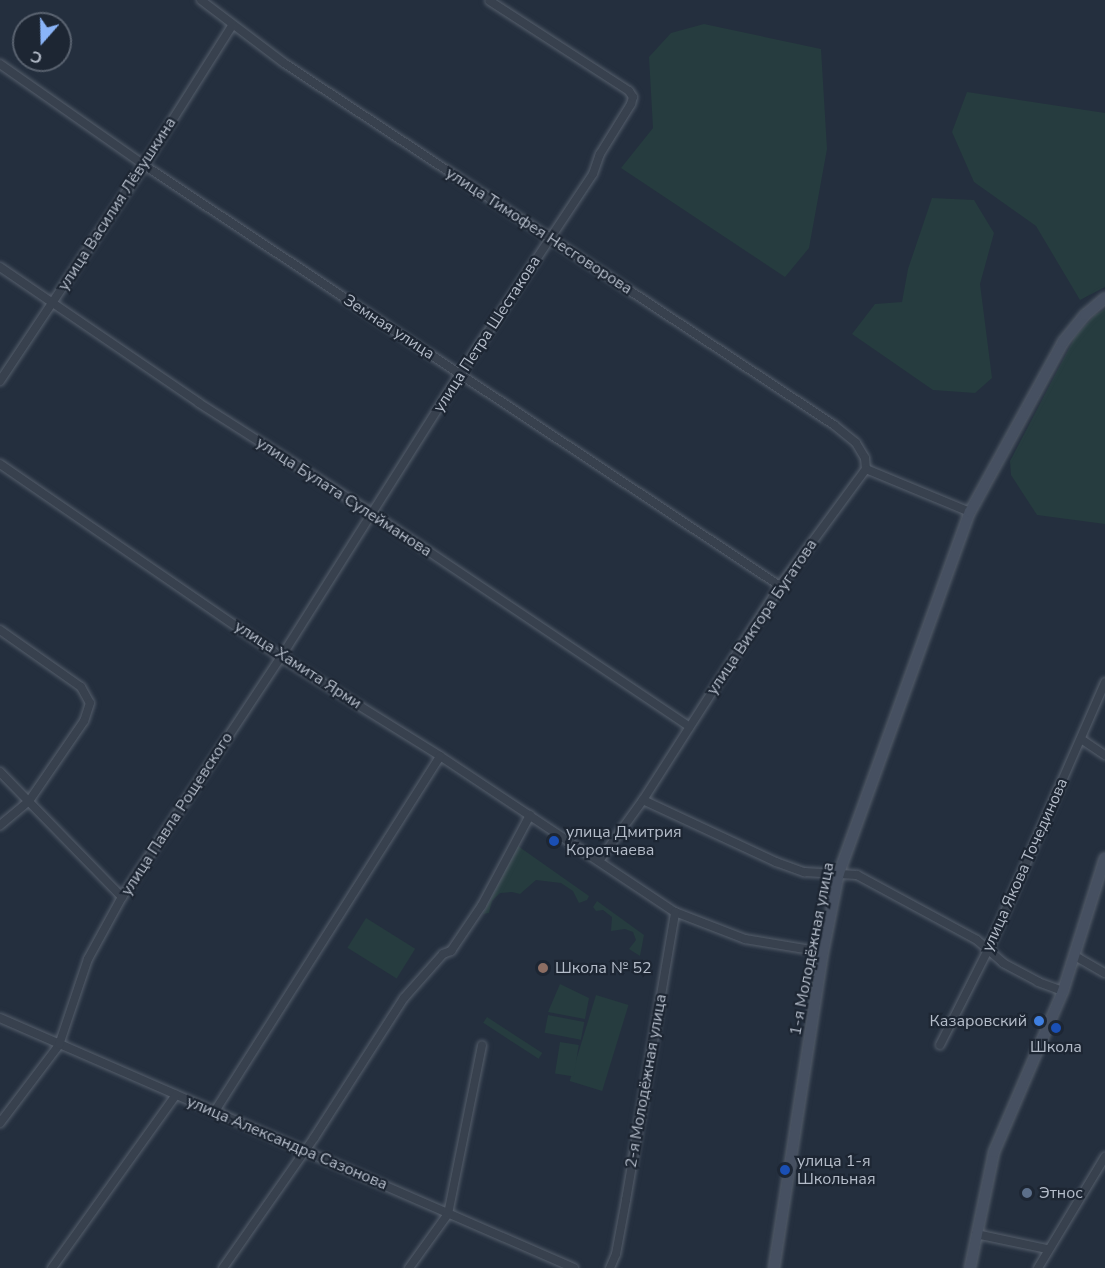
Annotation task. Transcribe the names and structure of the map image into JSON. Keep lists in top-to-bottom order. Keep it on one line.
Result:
{"streets":{"street":["улица Василия Лёвушкина","улица Тимофея Несговорова","Земная улица","улица Петра Шестакова","улица Булата Сулейманова","улица Виктора Бугатова","улица Хамита Ярми","улица Павла Рощевского","улица Якова Точединова","1-я Молодёжная улица","2-я Молодёжная улица","улица Александра Сазонова"]},"crossings":[["улица Василия Лёвушкина","улица Тимофея Несговорова"],["улица Василия Лёвушкина","Земная улица"],["улица Василия Лёвушкина","улица Булата Сулейманова"],["улица Тимофея Несговорова","улица Петра Шестакова"],["улица Тимофея Несговорова","улица Виктора Бугатова"],["Земная улица","улица Петра Шестакова"],["Земная улица","улица Виктора Бугатова"],["улица Петра Шестакова","улица Булата Сулейманова"],["улица Петра Шестакова","улица Павла Рощевского"],["улица Булата Сулейманова","улица Виктора Бугатова"],["улица Булата Сулейманова","улица Павла Рощевского"],["улица Виктора Бугатова","улица Хамита Ярми"],["улица Хамита Ярми","улица Павла Рощевского"],["улица Павла Рощевского","улица Александра Сазонова"]],"places":["улица Дмитрия Коротчаева","Школа № 52","Казаровский","Школа","улица 1-я Школьная","Этнос"],"north":"bottom"}
